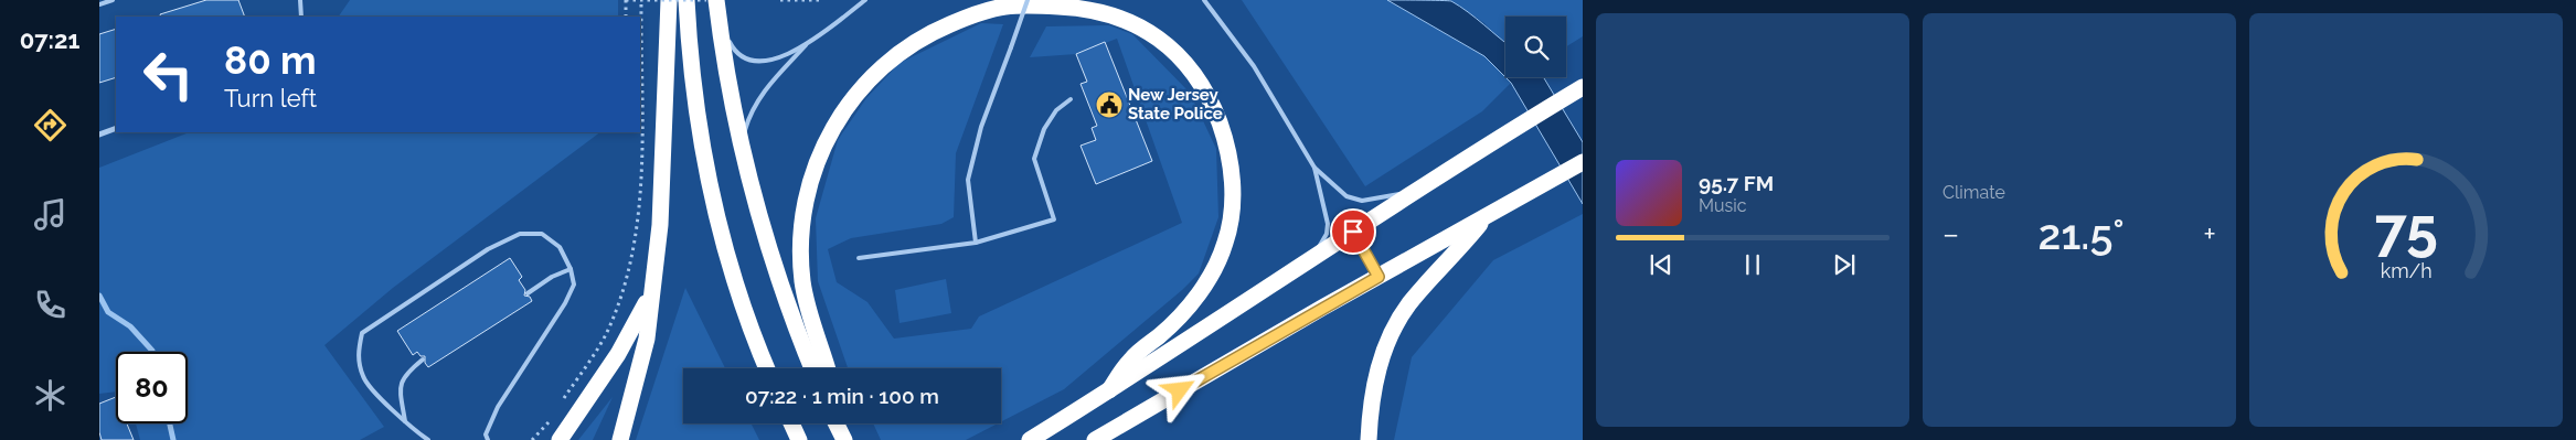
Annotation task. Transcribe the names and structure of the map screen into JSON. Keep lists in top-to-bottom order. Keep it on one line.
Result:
{"places":{"public building":["New Jersey State Police"]},"page":{"tabs":"07:21","tile":"Climate","turn":["80 m","Turn left"],"song":["95.7 FM","Music"],"heat":["−","21.5°","+"],"limit":"80","trip":"07:22 · 1 min · 100 m","gauge":["75","km/h"]}}
